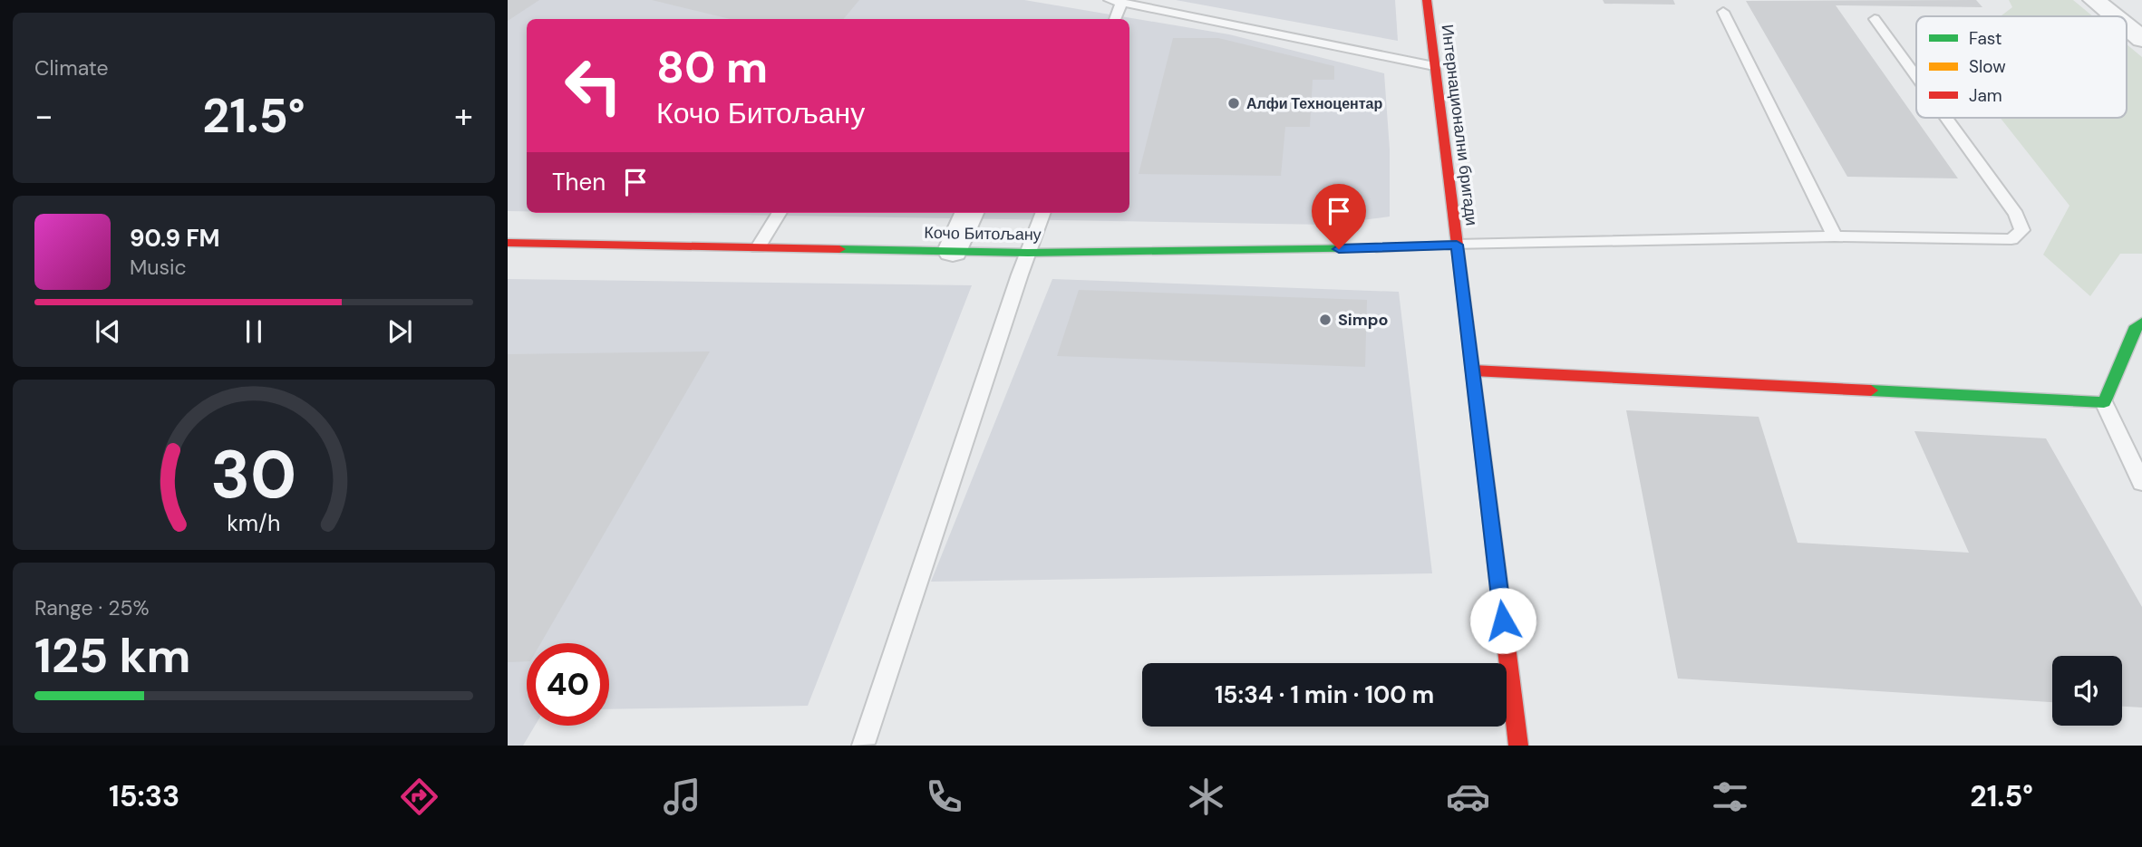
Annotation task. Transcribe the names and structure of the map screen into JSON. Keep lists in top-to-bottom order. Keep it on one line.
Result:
{"streets":{"street":["Интернационални бригади","Кочо Битољану"]},"crossings":[["Интернационални бригади","Кочо Битољану"]],"places":["Алфи Техноцентар","Simpo"],"legend":["Fast","Slow","Jam"],"page":{"tile":["Climate",["Range · 25%","125 km"]],"turn":["80 m","Кочо Битољану"],"heat":["−","21.5°","+"],"then":"Then","song":["90.9 FM","Music"],"limit":"40","trip":"15:34 · 1 min · 100 m","tabs":["15:33","21.5°"],"gauge":["30","km/h"]}}
